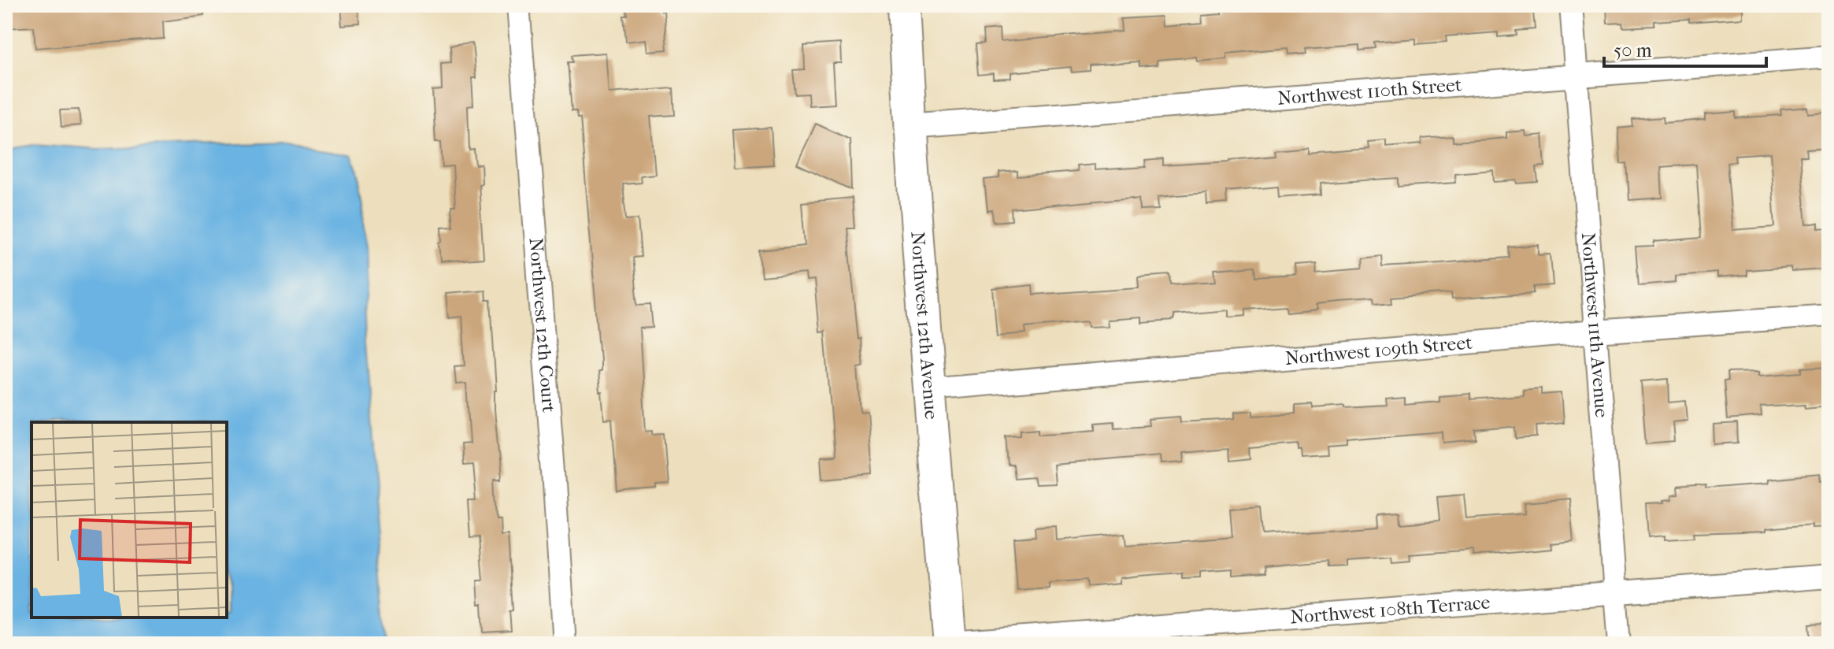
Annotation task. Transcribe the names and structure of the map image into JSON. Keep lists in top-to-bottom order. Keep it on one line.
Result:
{"streets":{"street":["Northwest 110th Street","Northwest 12th Court","Northwest 12th Avenue","Northwest 11th Avenue","Northwest 109th Street","Northwest 108th Terrace"]},"crossings":[["Northwest 110th Street","Northwest 12th Avenue"],["Northwest 110th Street","Northwest 11th Avenue"],["Northwest 12th Avenue","Northwest 109th Street"],["Northwest 12th Avenue","Northwest 108th Terrace"],["Northwest 11th Avenue","Northwest 109th Street"],["Northwest 11th Avenue","Northwest 108th Terrace"]],"scale_bar":"50 m"}
